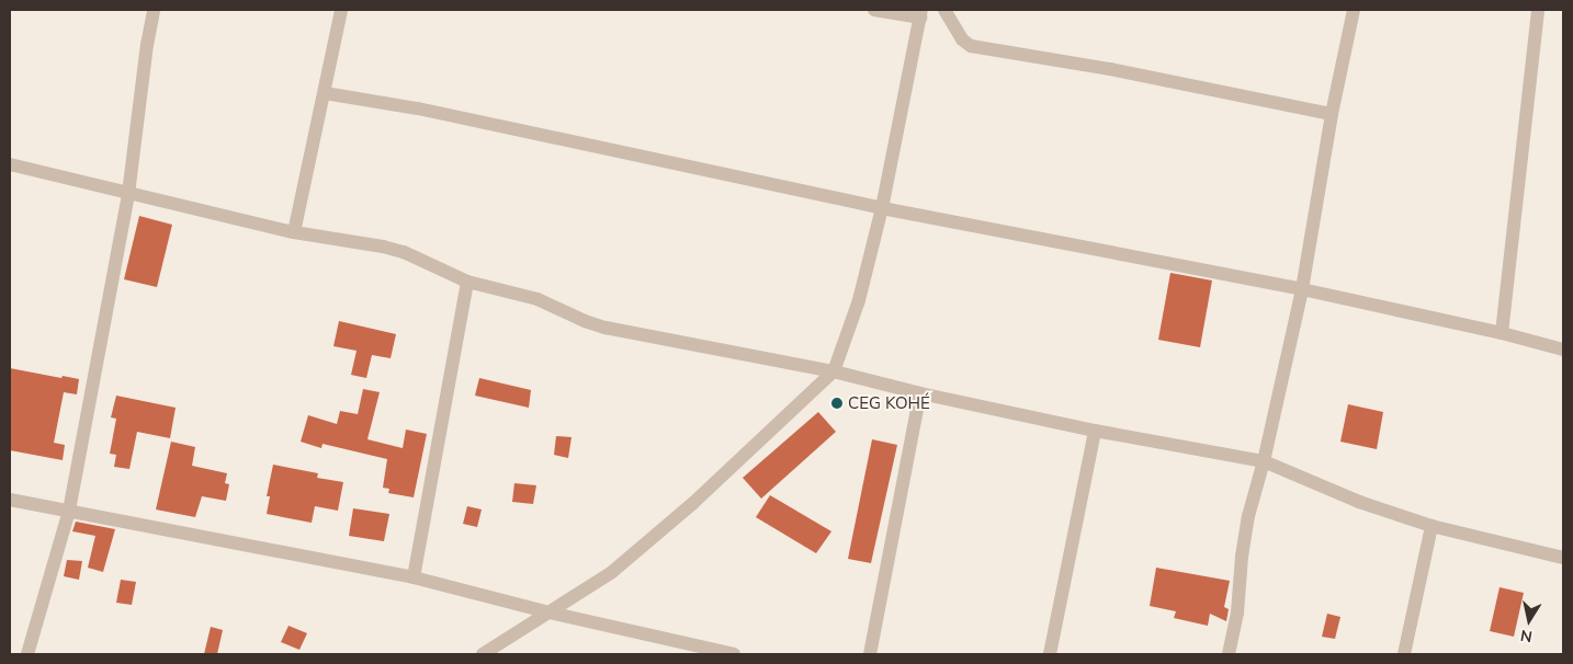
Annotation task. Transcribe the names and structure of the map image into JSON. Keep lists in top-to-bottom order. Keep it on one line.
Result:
{"places":["CEG KOHÉ"],"north":"bottom"}
